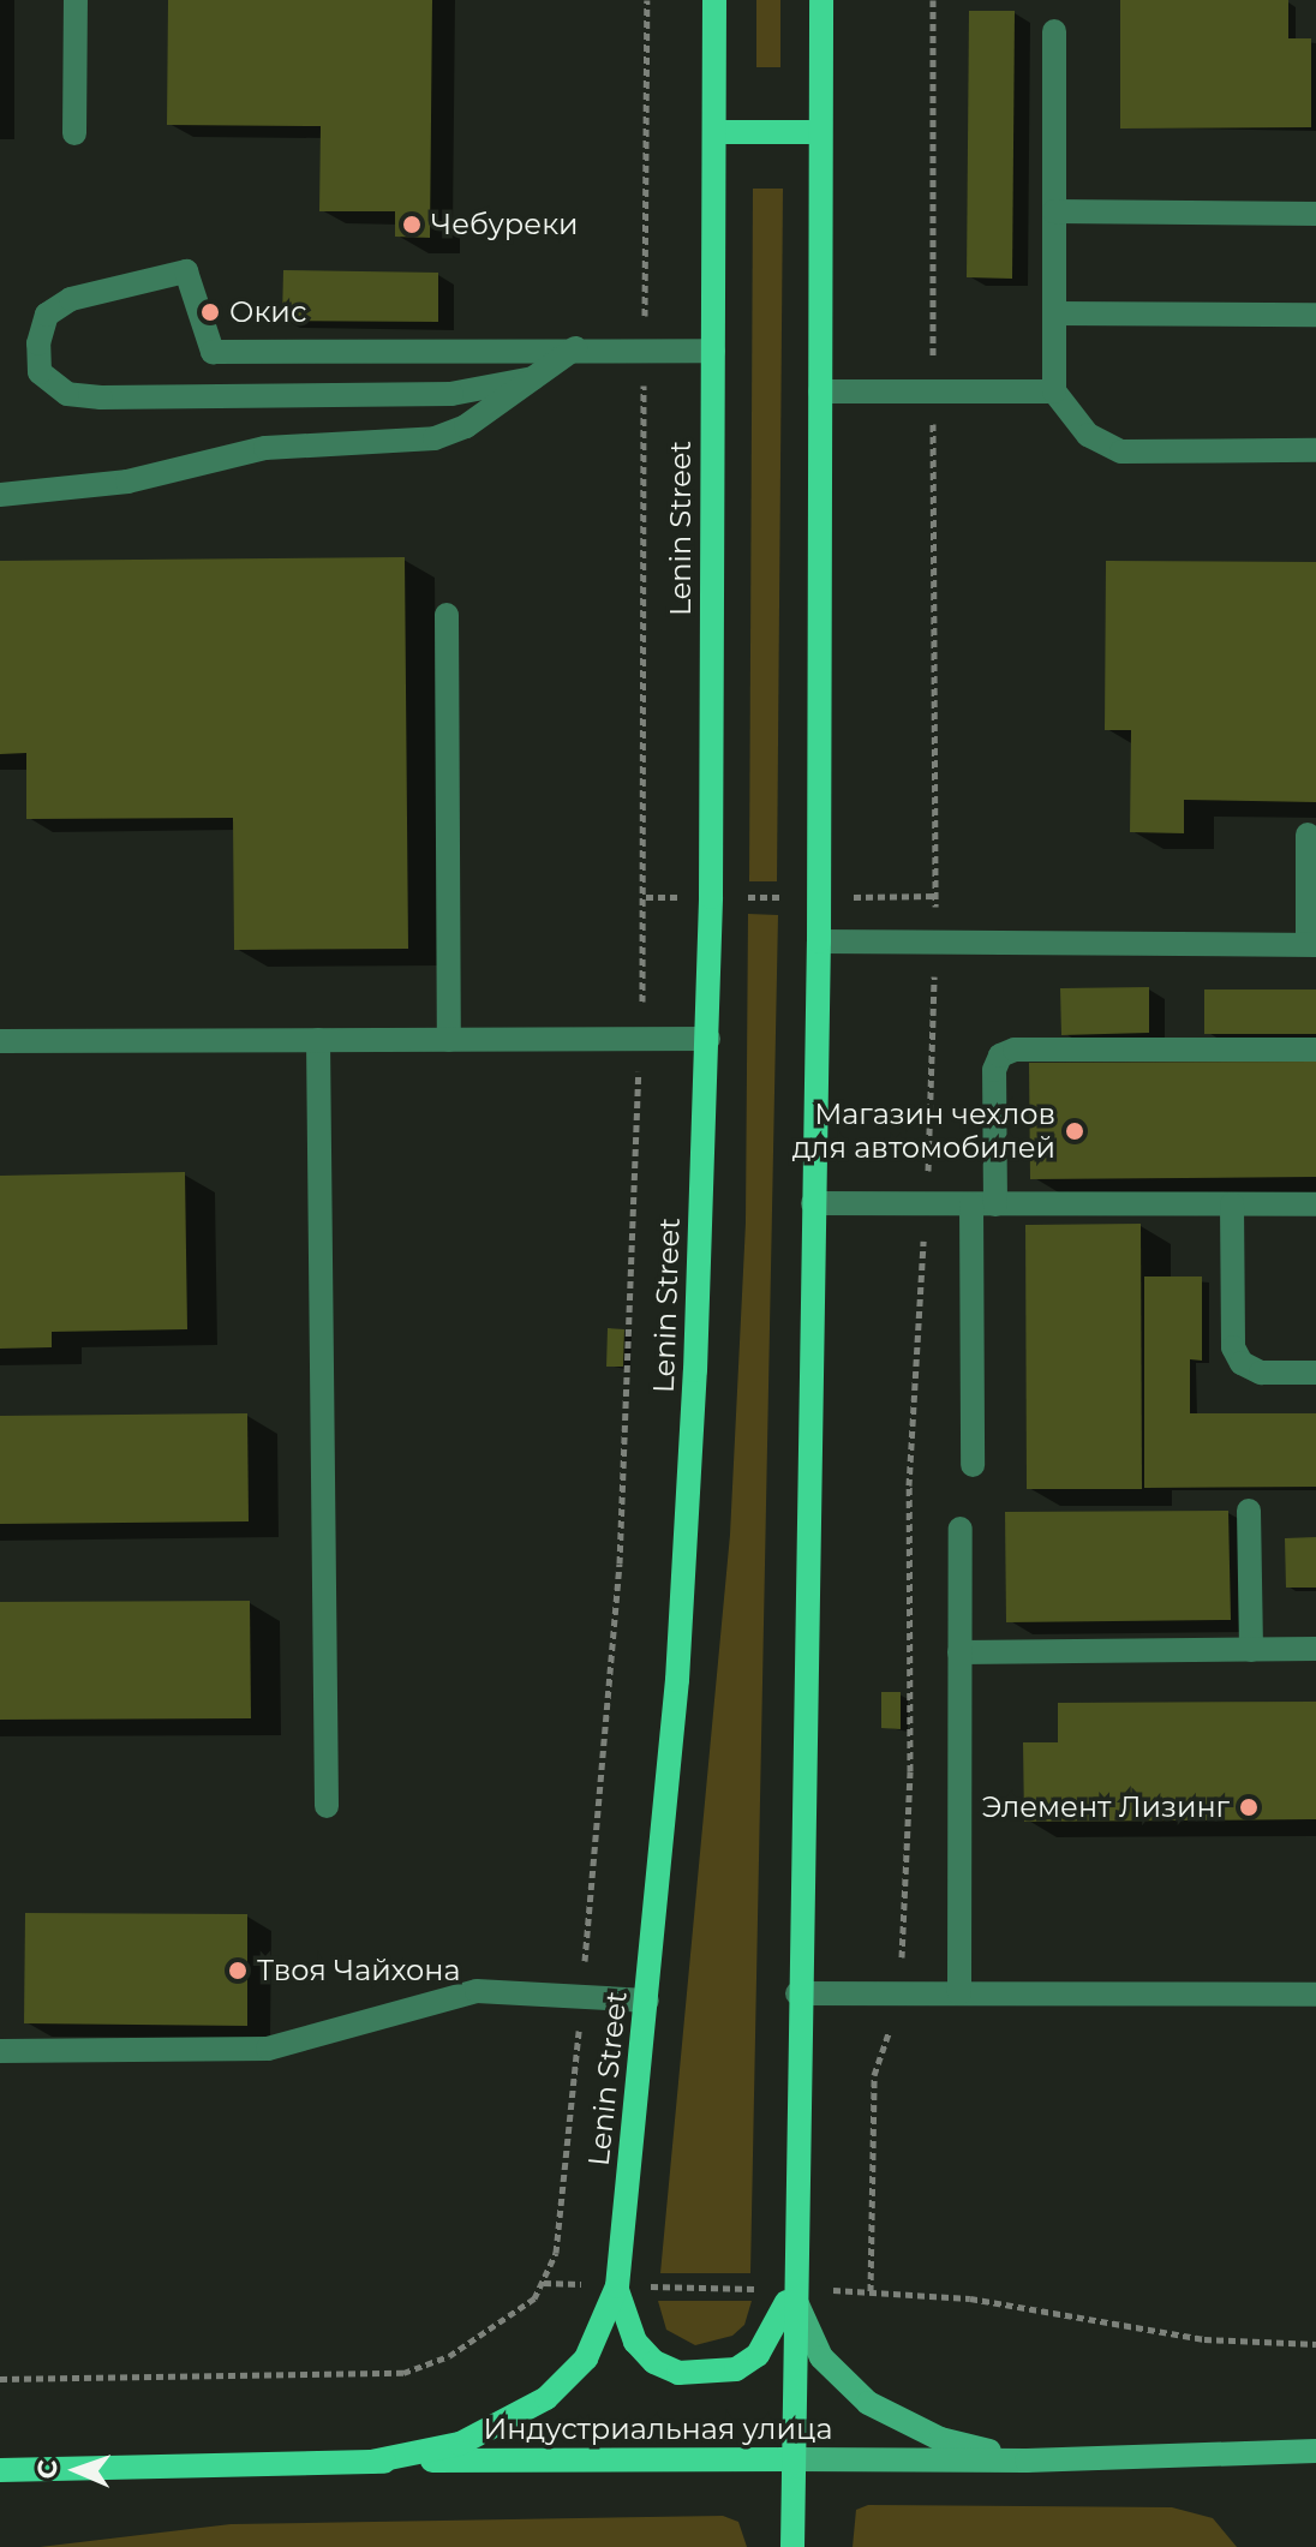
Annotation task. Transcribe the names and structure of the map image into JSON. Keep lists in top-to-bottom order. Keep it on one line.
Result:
{"streets":{"main road":["Lenin Street","Индустриальная улица"]},"crossings":[["Lenin Street","Индустриальная улица"]],"places":["Чебуреки","Окис","Магазин чехлов для автомобилей","Элемент Лизинг","Твоя Чайхона"],"north":"left"}
